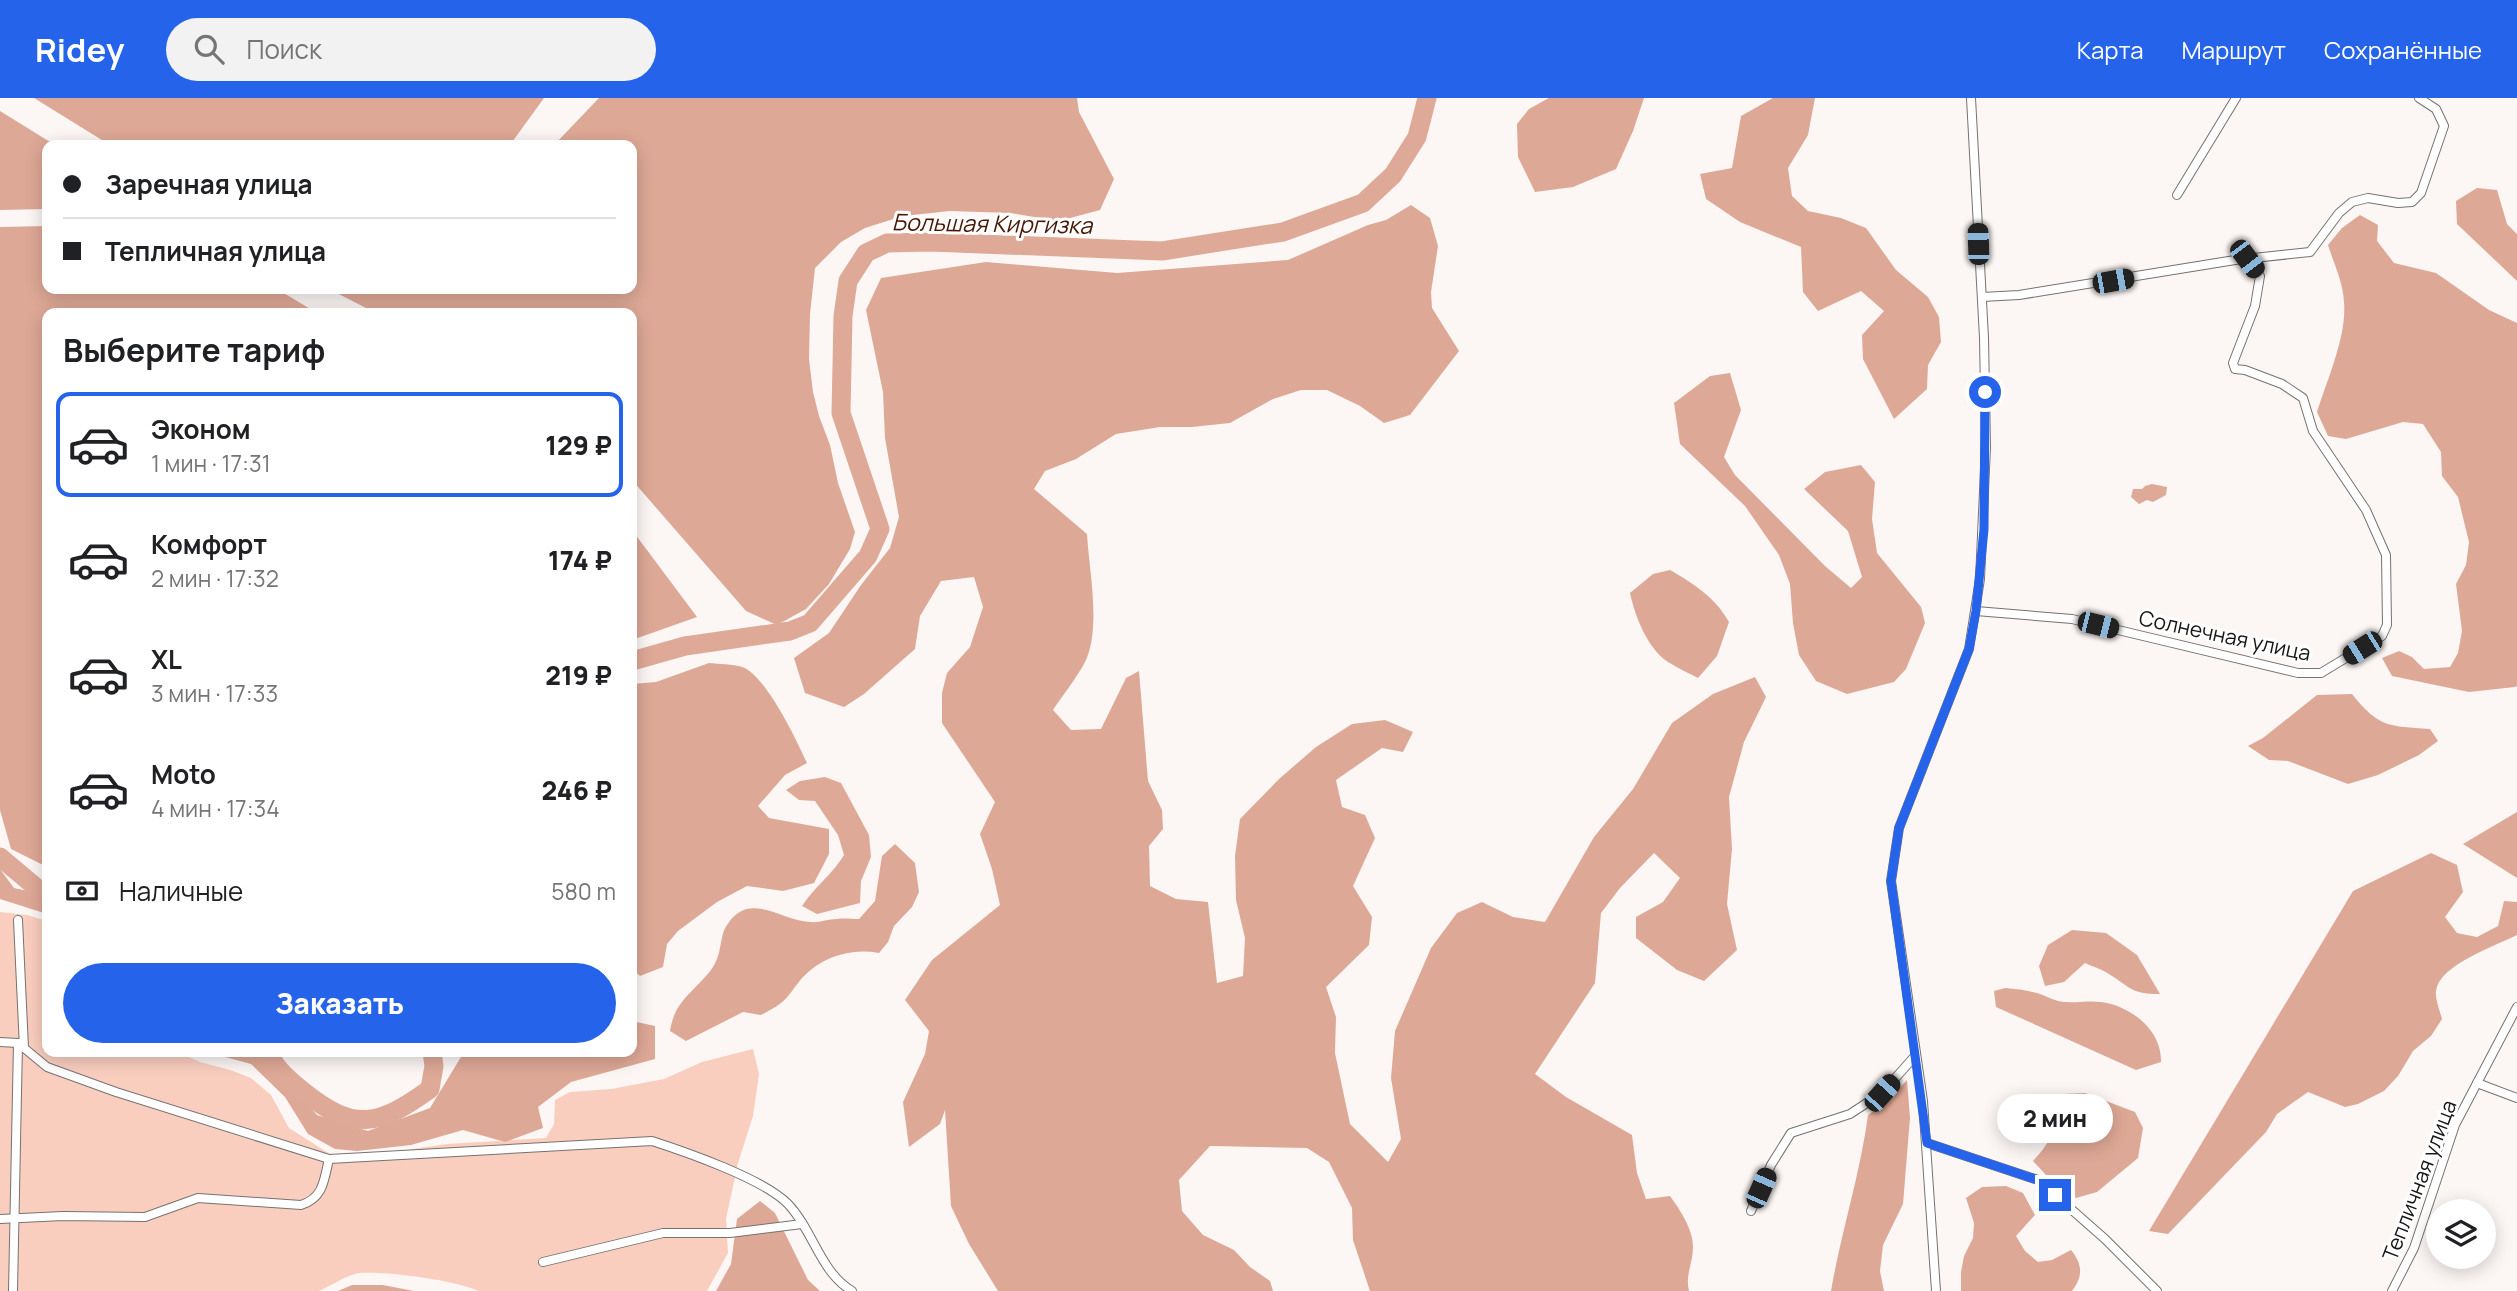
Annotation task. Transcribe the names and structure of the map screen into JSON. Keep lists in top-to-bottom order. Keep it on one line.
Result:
{"streets":{"street":["Солнечная улица","Тепличная улица"]},"water":["Большая Киргизка"],"page":{"header":"Ridey","search":"Поиск","nav":["Карта","Маршрут","Сохранённые"],"banner":["Заречная улица","Тепличная улица"],"heading":"Выберите тариф","list":[{"name":"Эконом","note":"1 мин · 17:31","value":"129 ₽"},{"name":"Комфорт","note":"2 мин · 17:32","value":"174 ₽"},{"name":"XL","note":"3 мин · 17:33","value":"219 ₽"},{"name":"Moto","note":"4 мин · 17:34","value":"246 ₽"}],"pay":["Наличные","580 m"],"buttons":"Заказать","bubble":"2 мин"}}
